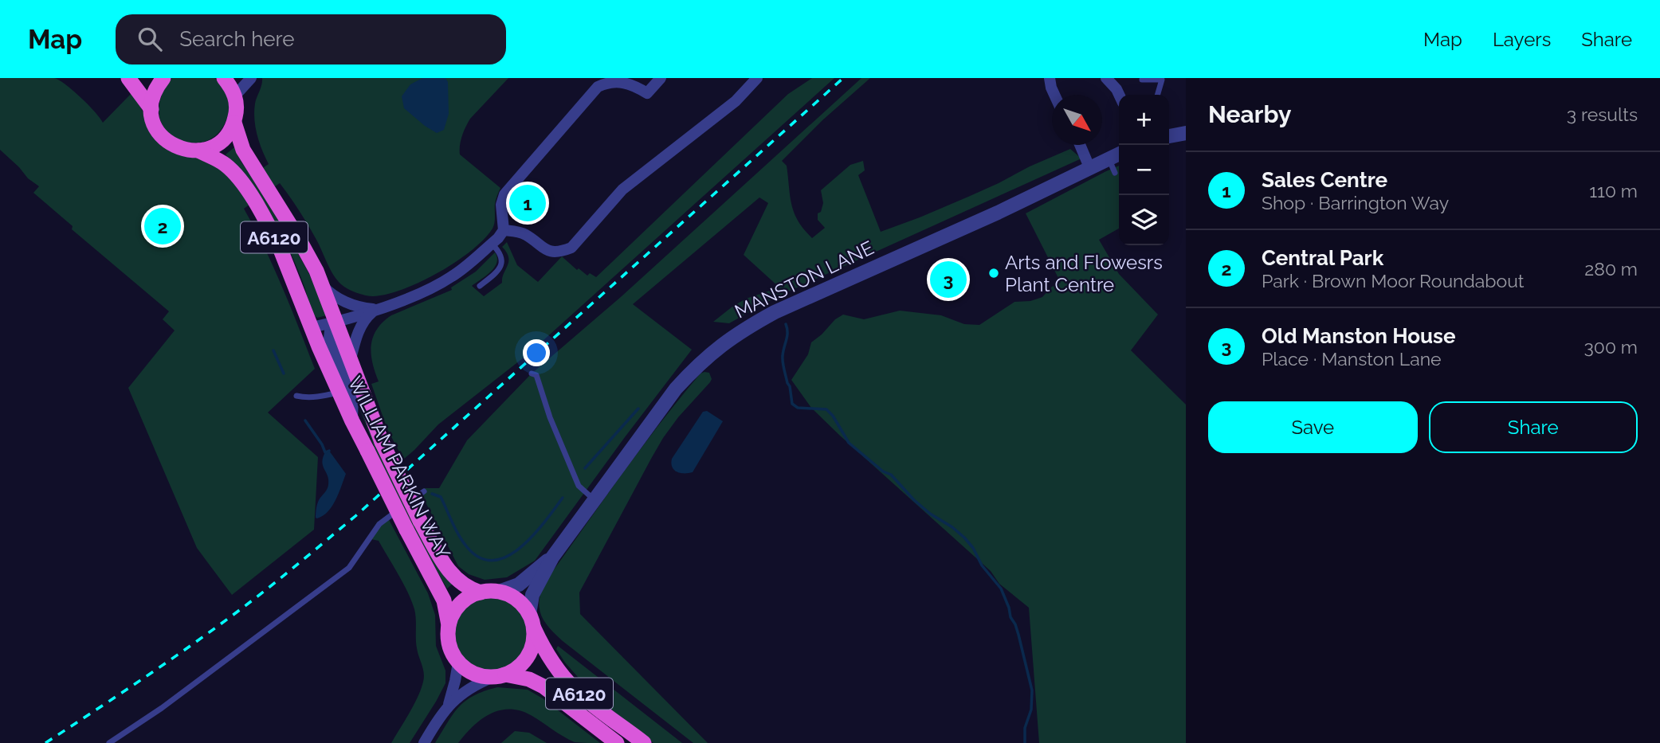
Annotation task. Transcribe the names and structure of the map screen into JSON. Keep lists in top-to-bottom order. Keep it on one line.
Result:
{"streets":{"highway":["A6120","WILLIAM PARKIN WAY"],"street":["MANSTON LANE"]},"crossings":[["A6120","MANSTON LANE"],["A6120","WILLIAM PARKIN WAY"],["MANSTON LANE","WILLIAM PARKIN WAY"]],"places":["Arts and Flowesrs Plant Centre"],"north":"bottom right","page":{"header":"Map","search":"Search here","nav":["Map","Layers","Share"],"heading":["Nearby","3 results"],"map_buttons":["+","−"],"list":[{"mark":"1","name":"Sales Centre","note":"Shop · Barrington Way","value":"110 m"},{"mark":"2","name":"Central Park","note":"Park · Brown Moor Roundabout","value":"280 m"},{"mark":"3","name":"Old Manston House","note":"Place · Manston Lane","value":"300 m"}],"pins":["1","2","3"],"buttons":["Save","Share"]}}
